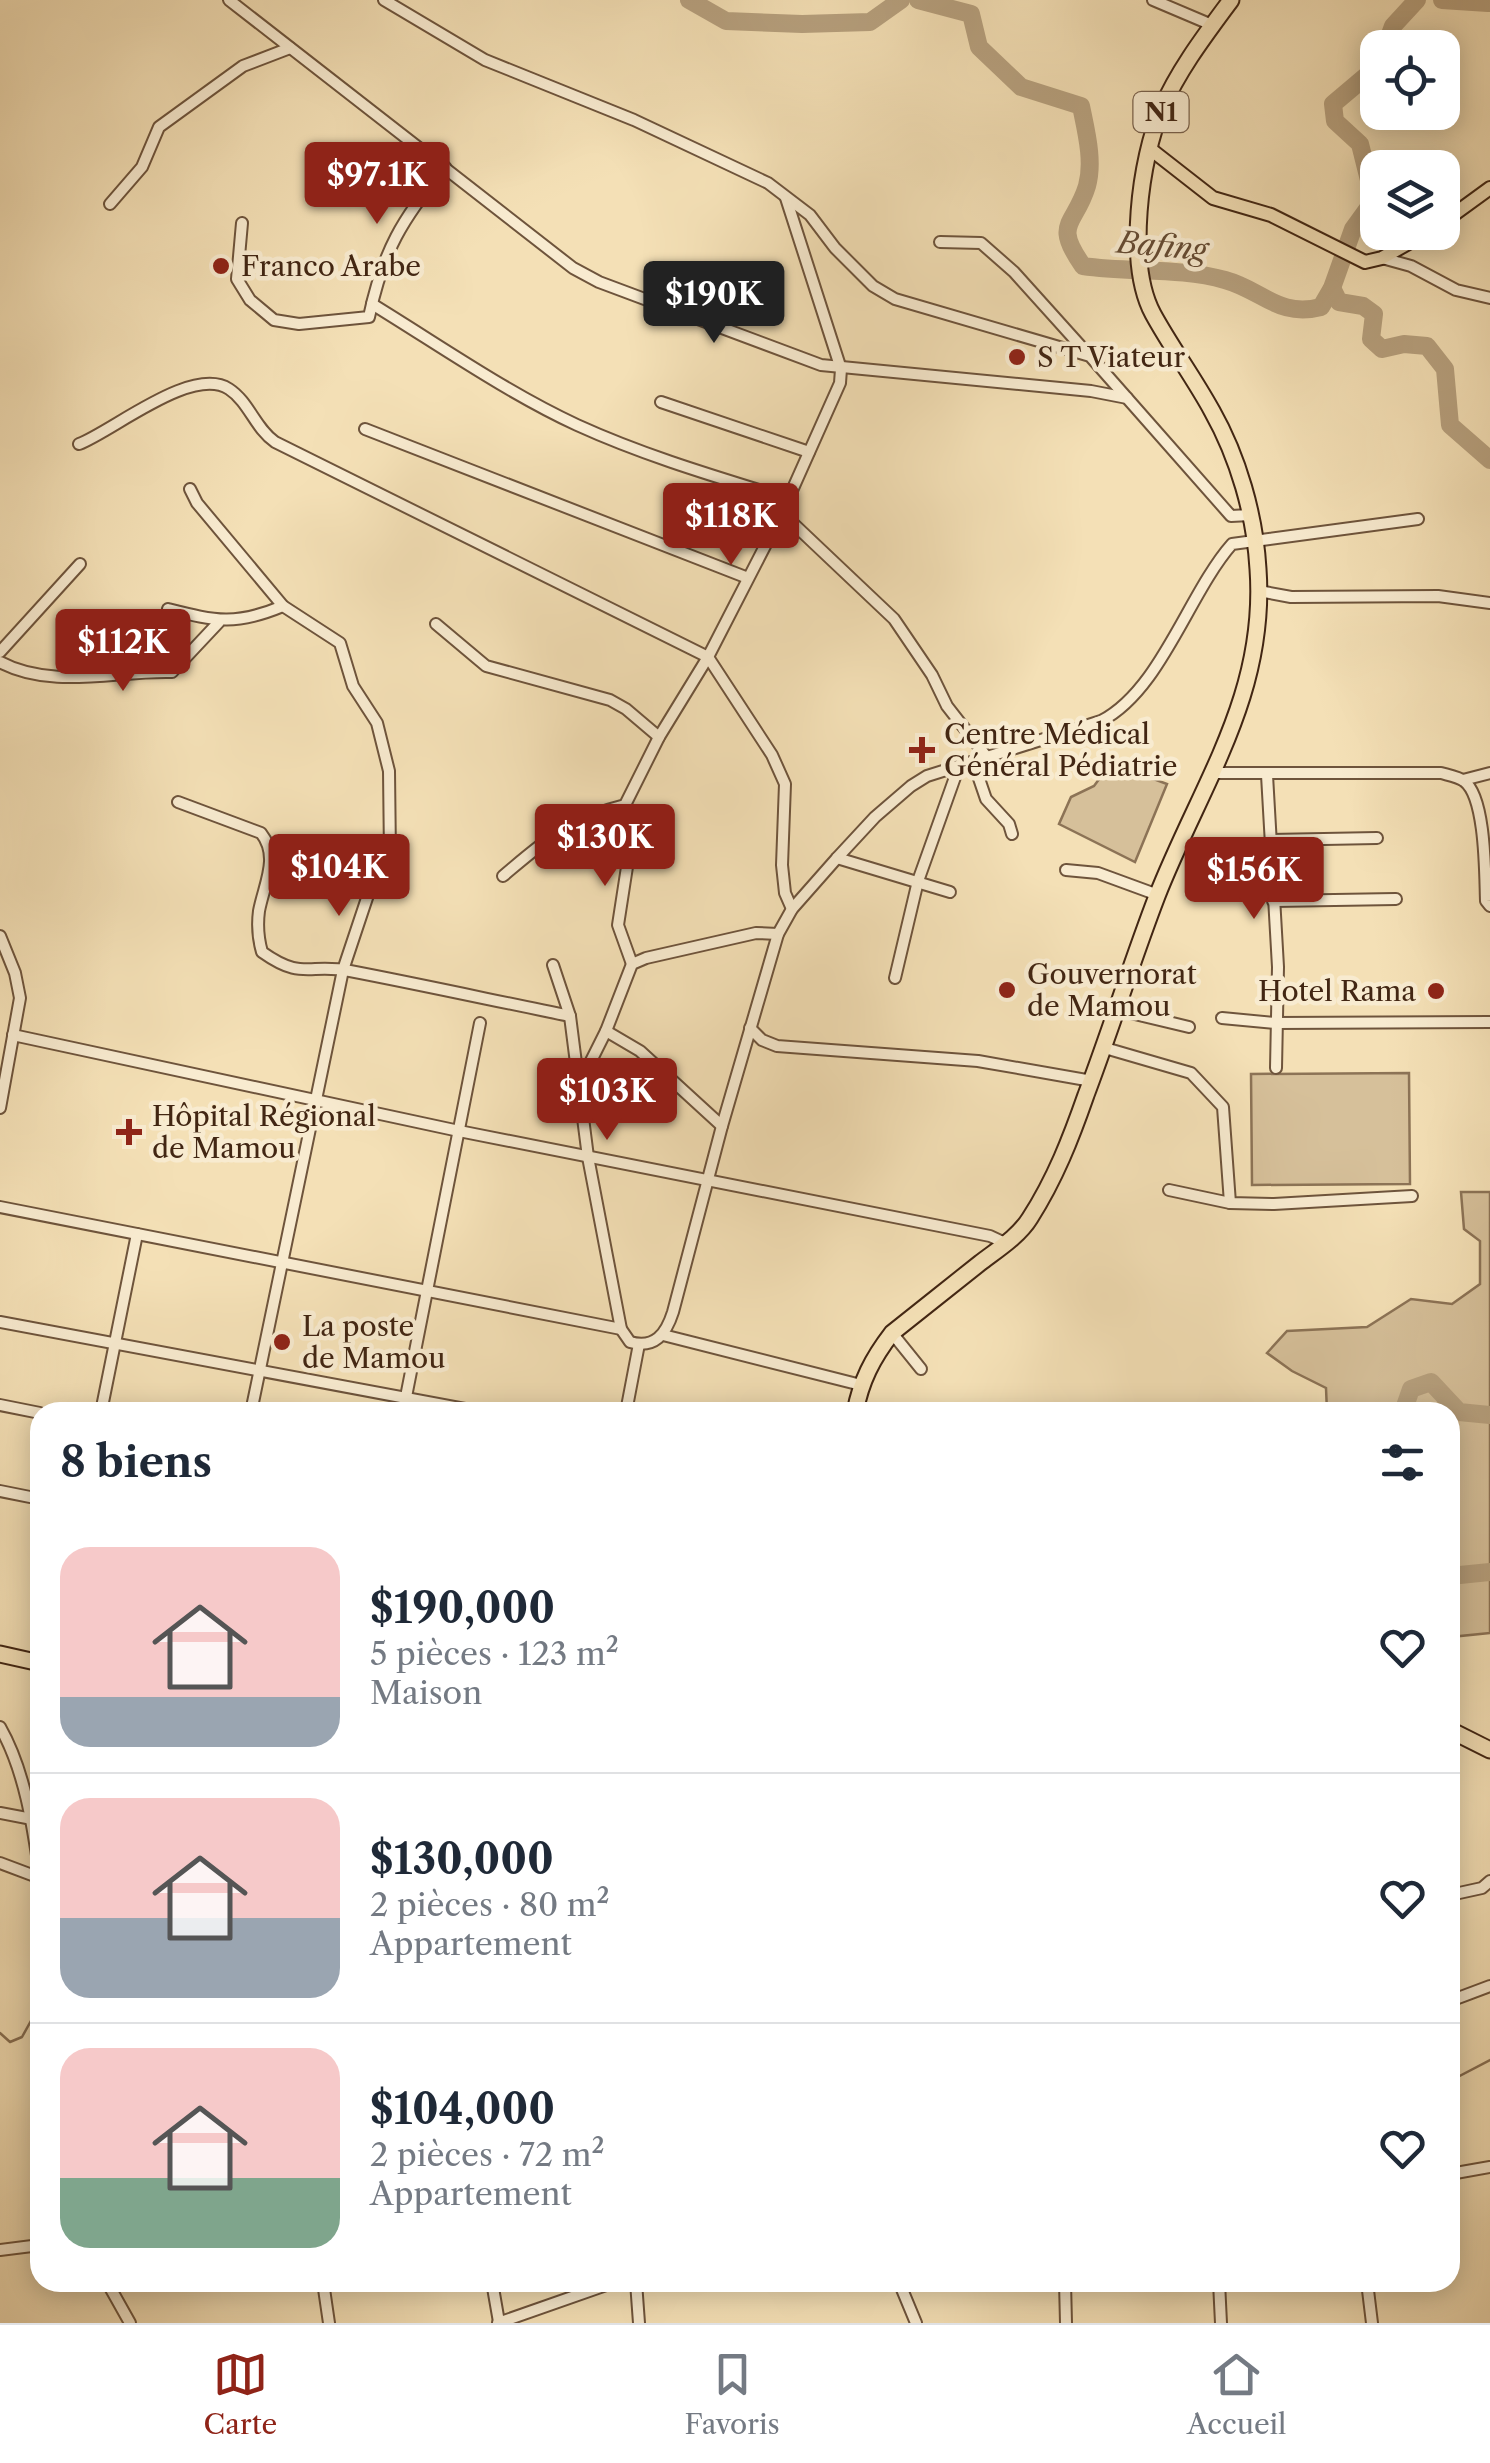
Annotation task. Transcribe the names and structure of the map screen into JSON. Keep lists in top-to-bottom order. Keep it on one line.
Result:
{"streets":{"highway":["N1"]},"water":["Bafing"],"places":{"other":["Franco Arabe","S T Viateur","Gouvernorat de Mamou","Hotel Rama","La poste de Mamou"],"health":["Centre Médical Général Pédiatrie","Hôpital Régional de Mamou"]},"page":{"price":["$97.1K","$190K","$118K","$112K","$130K","$104K","$156K","$103K"],"heading":"8 biens","list":[{"name":"$190,000","note":"5 pièces · 123 m² · Maison"},{"name":"$130,000","note":"2 pièces · 80 m² · Appartement"},{"name":"$104,000","note":"2 pièces · 72 m² · Appartement"}],"tabs":["Carte","Favoris","Accueil"]}}
